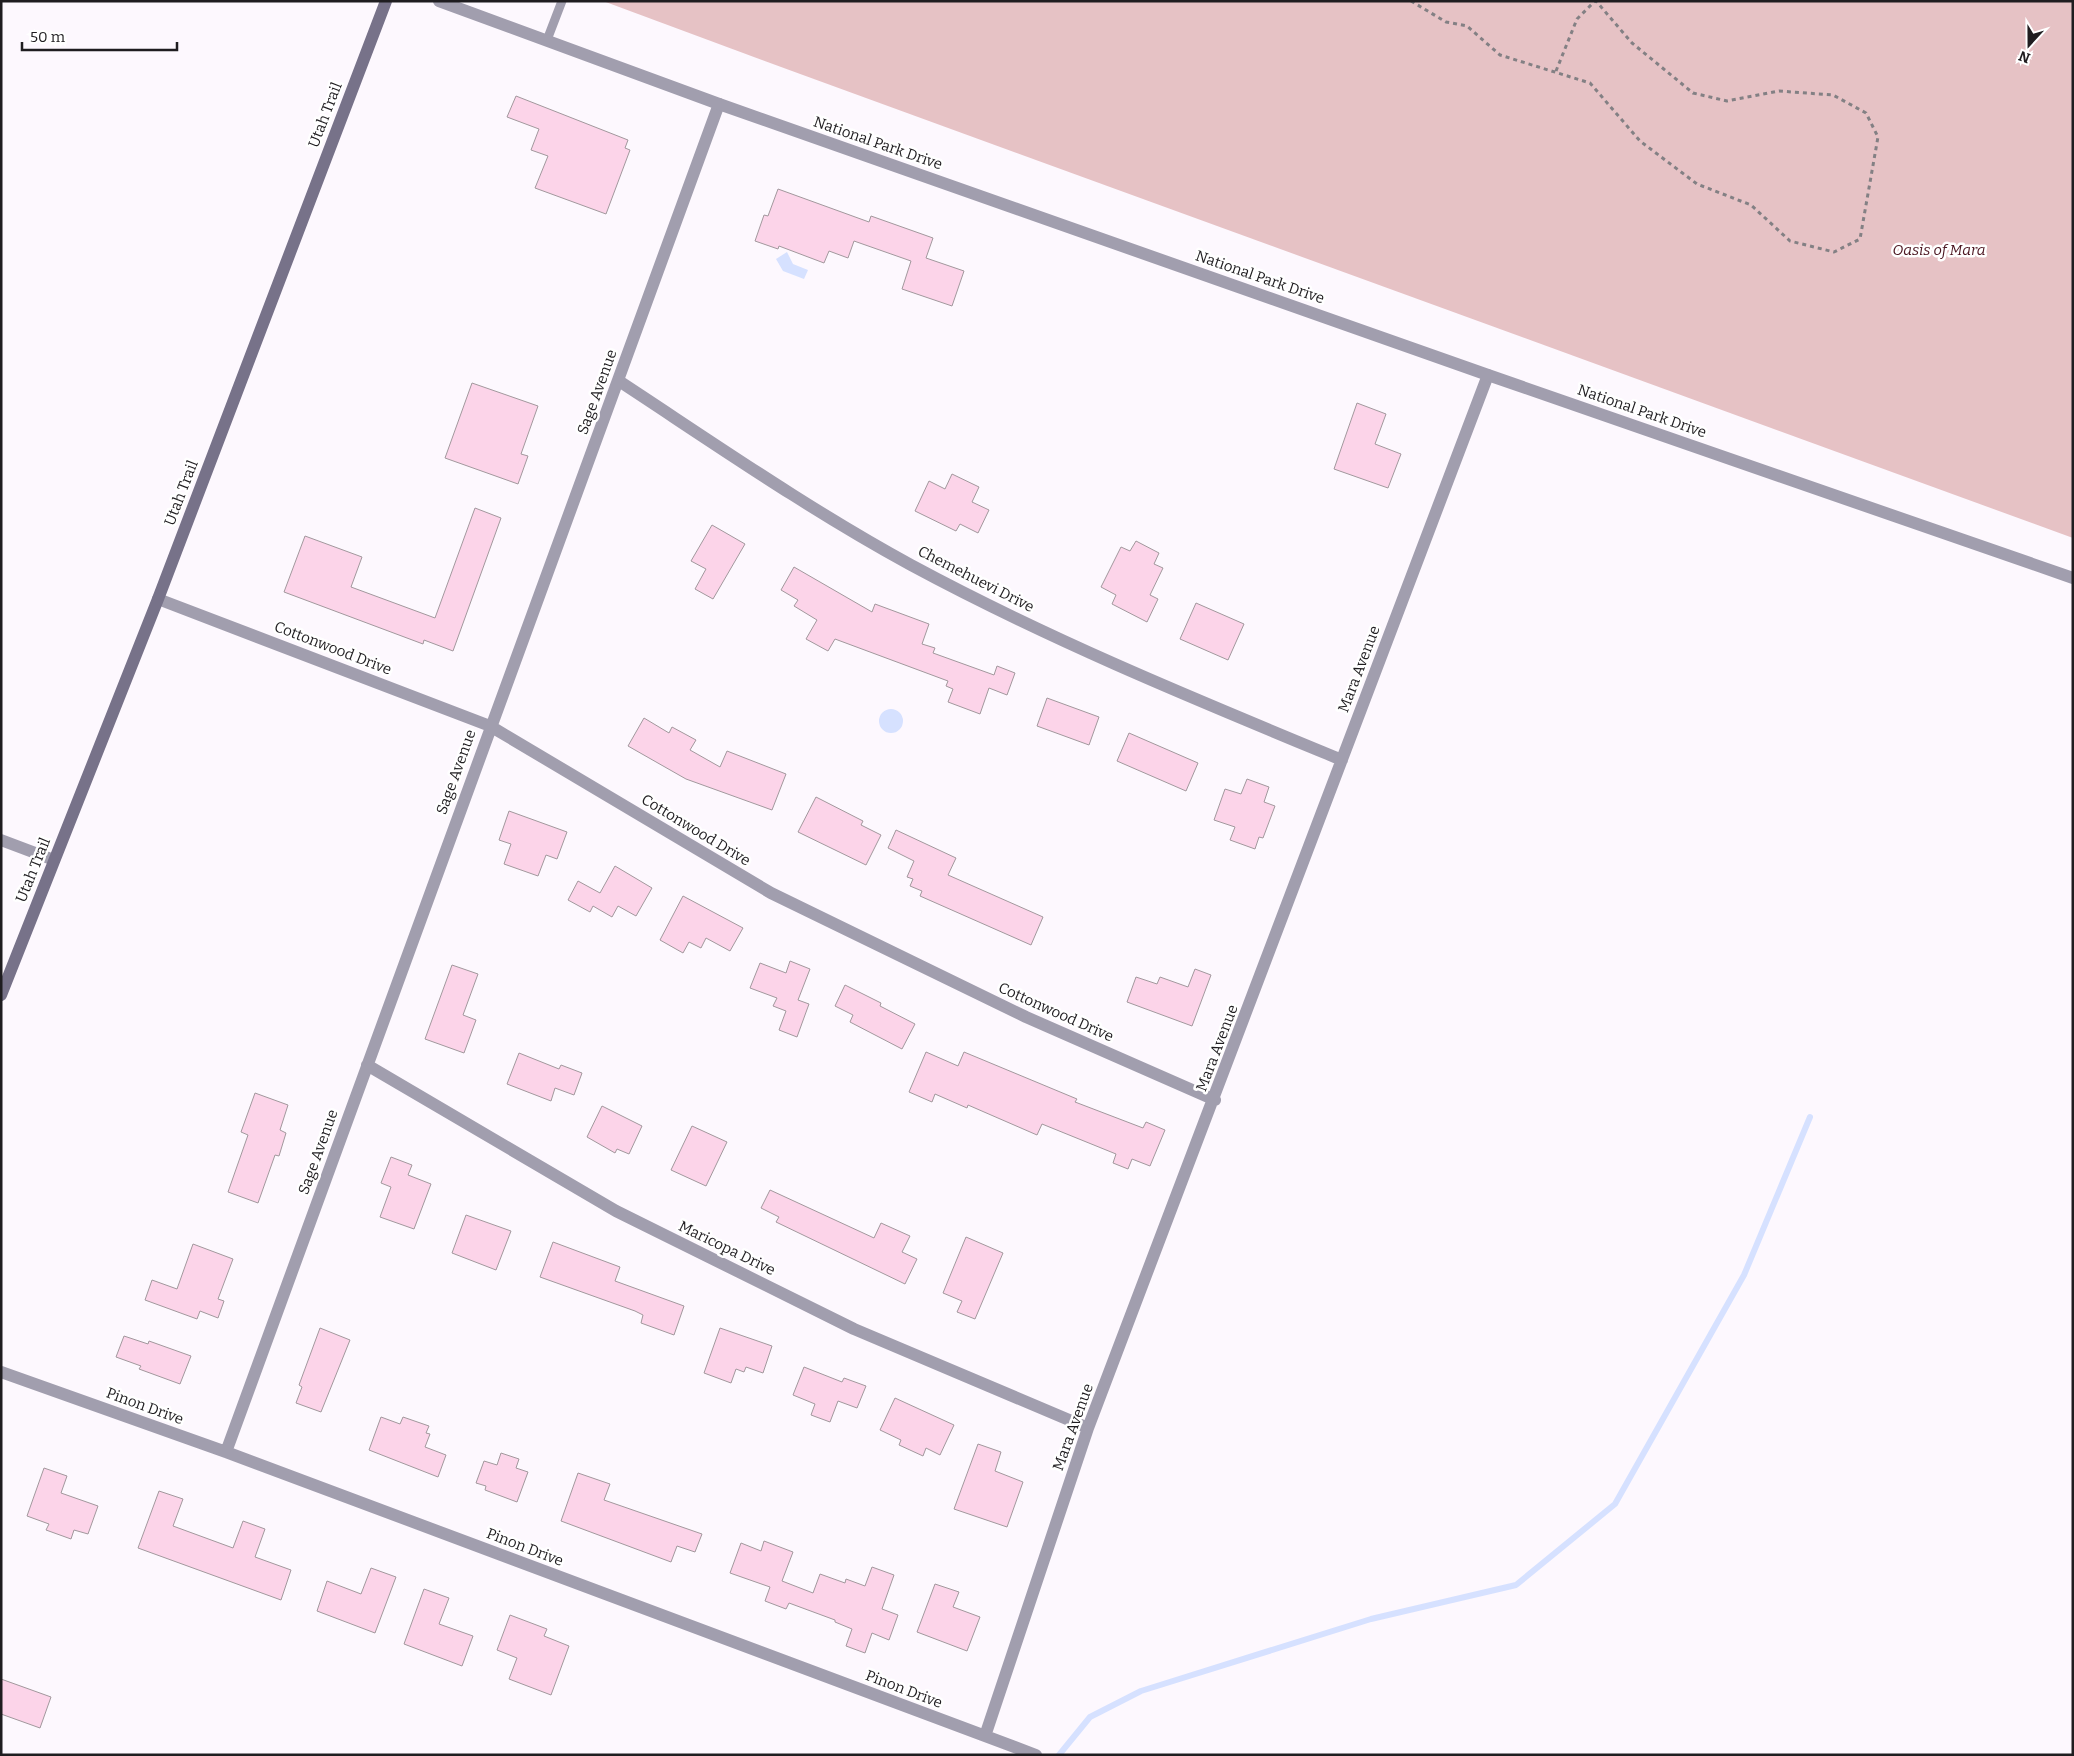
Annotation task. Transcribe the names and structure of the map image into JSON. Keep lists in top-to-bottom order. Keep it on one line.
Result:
{"streets":{"main road":["Utah Trail"],"street":["National Park Drive","Sage Avenue","Chemehuevi Drive","Cottonwood Drive","Mara Avenue","Maricopa Drive","Pinon Drive"]},"crossings":[["Utah Trail","Cottonwood Drive"],["National Park Drive","Sage Avenue"],["National Park Drive","Mara Avenue"],["Sage Avenue","Chemehuevi Drive"],["Sage Avenue","Cottonwood Drive"],["Sage Avenue","Maricopa Drive"],["Sage Avenue","Pinon Drive"],["Chemehuevi Drive","Mara Avenue"],["Cottonwood Drive","Mara Avenue"],["Mara Avenue","Maricopa Drive"],["Mara Avenue","Pinon Drive"]],"parks":["Oasis of Mara"],"scale_bar":"50 m","north":"bottom"}
